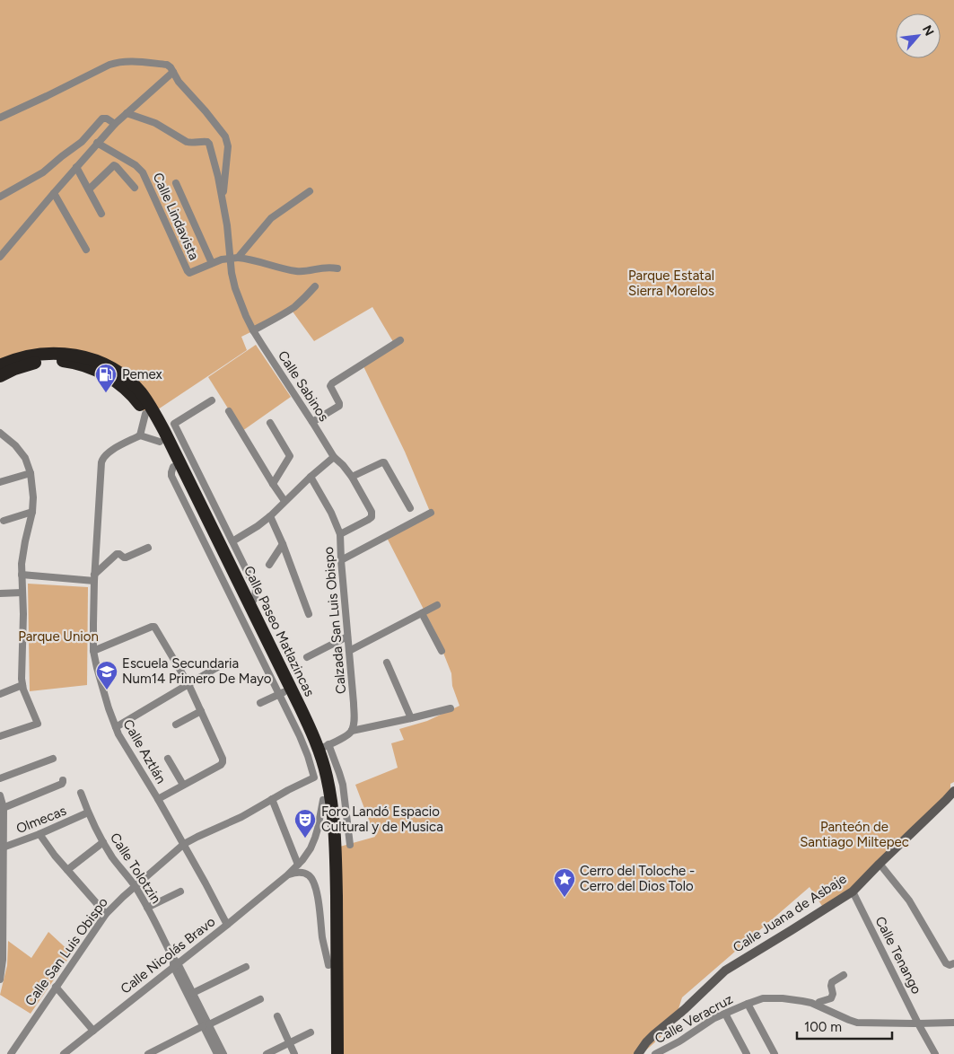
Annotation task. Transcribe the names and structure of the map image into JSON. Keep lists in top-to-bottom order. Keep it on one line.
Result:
{"streets":{"highway":["Calle Paseo Matlazincas"],"street":["Calle Lindavista","Calle Sabinos","Calzada San Luis Obispo","Calle Aztlán","Olmecas","Calle Tolotzin","Calle Juana de Asbaje","Calle San Luis Obispo","Calle Nicolás Bravo","Calle Tenango","Calle Veracruz"]},"crossings":[["Calle Sabinos","Calzada San Luis Obispo"],["Calle Paseo Matlazincas","Calle San Luis Obispo"],["Calle Paseo Matlazincas","Calle Nicolás Bravo"],["Calle Aztlán","Calle San Luis Obispo"],["Calle Aztlán","Calle Nicolás Bravo"],["Olmecas","Calle Tolotzin"],["Calle Tolotzin","Calle San Luis Obispo"],["Calle Tolotzin","Calle Nicolás Bravo"],["Calle Juana de Asbaje","Calle Tenango"],["Calle Tenango","Calle Veracruz"]],"parks":["Parque Estatal Sierra Morelos","Parque Union","Panteón de Santiago Miltepec"],"places":{"fuel station":["Pemex"],"school or university":["Escuela Secundaria Num14 Primero De Mayo"],"theatre":["Foro Landó Espacio Cultural y de Musica"],"place":["Cerro del Toloche - Cerro del Dios Tolo"]},"scale_bar":"100 m","north":"top right"}
